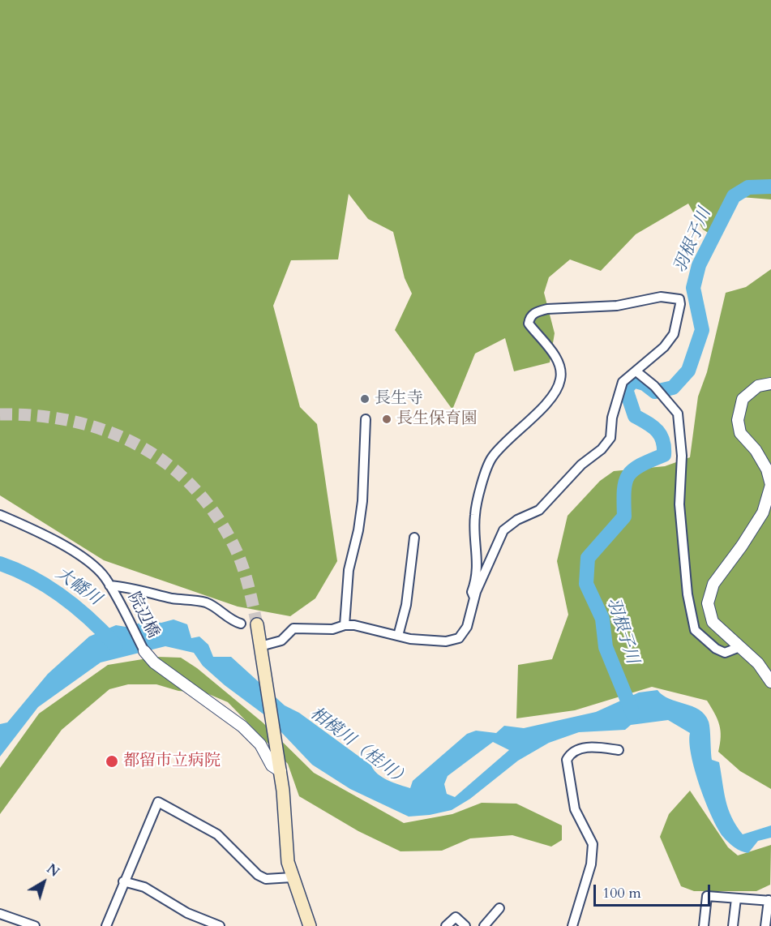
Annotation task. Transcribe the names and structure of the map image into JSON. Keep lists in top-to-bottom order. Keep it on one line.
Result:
{"streets":{"street":["院辺橋"]},"water":["羽根子川","大幡川","相模川（桂川）"],"places":["長生寺","長生保育園","都留市立病院"],"scale_bar":"100 m","north":"top right"}
